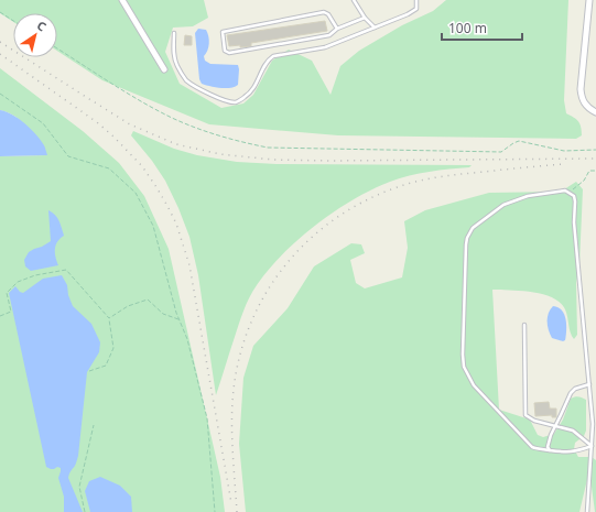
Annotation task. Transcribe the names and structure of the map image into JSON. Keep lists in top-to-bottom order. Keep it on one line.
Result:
{"scale_bar":"100 m","north":"top right"}
